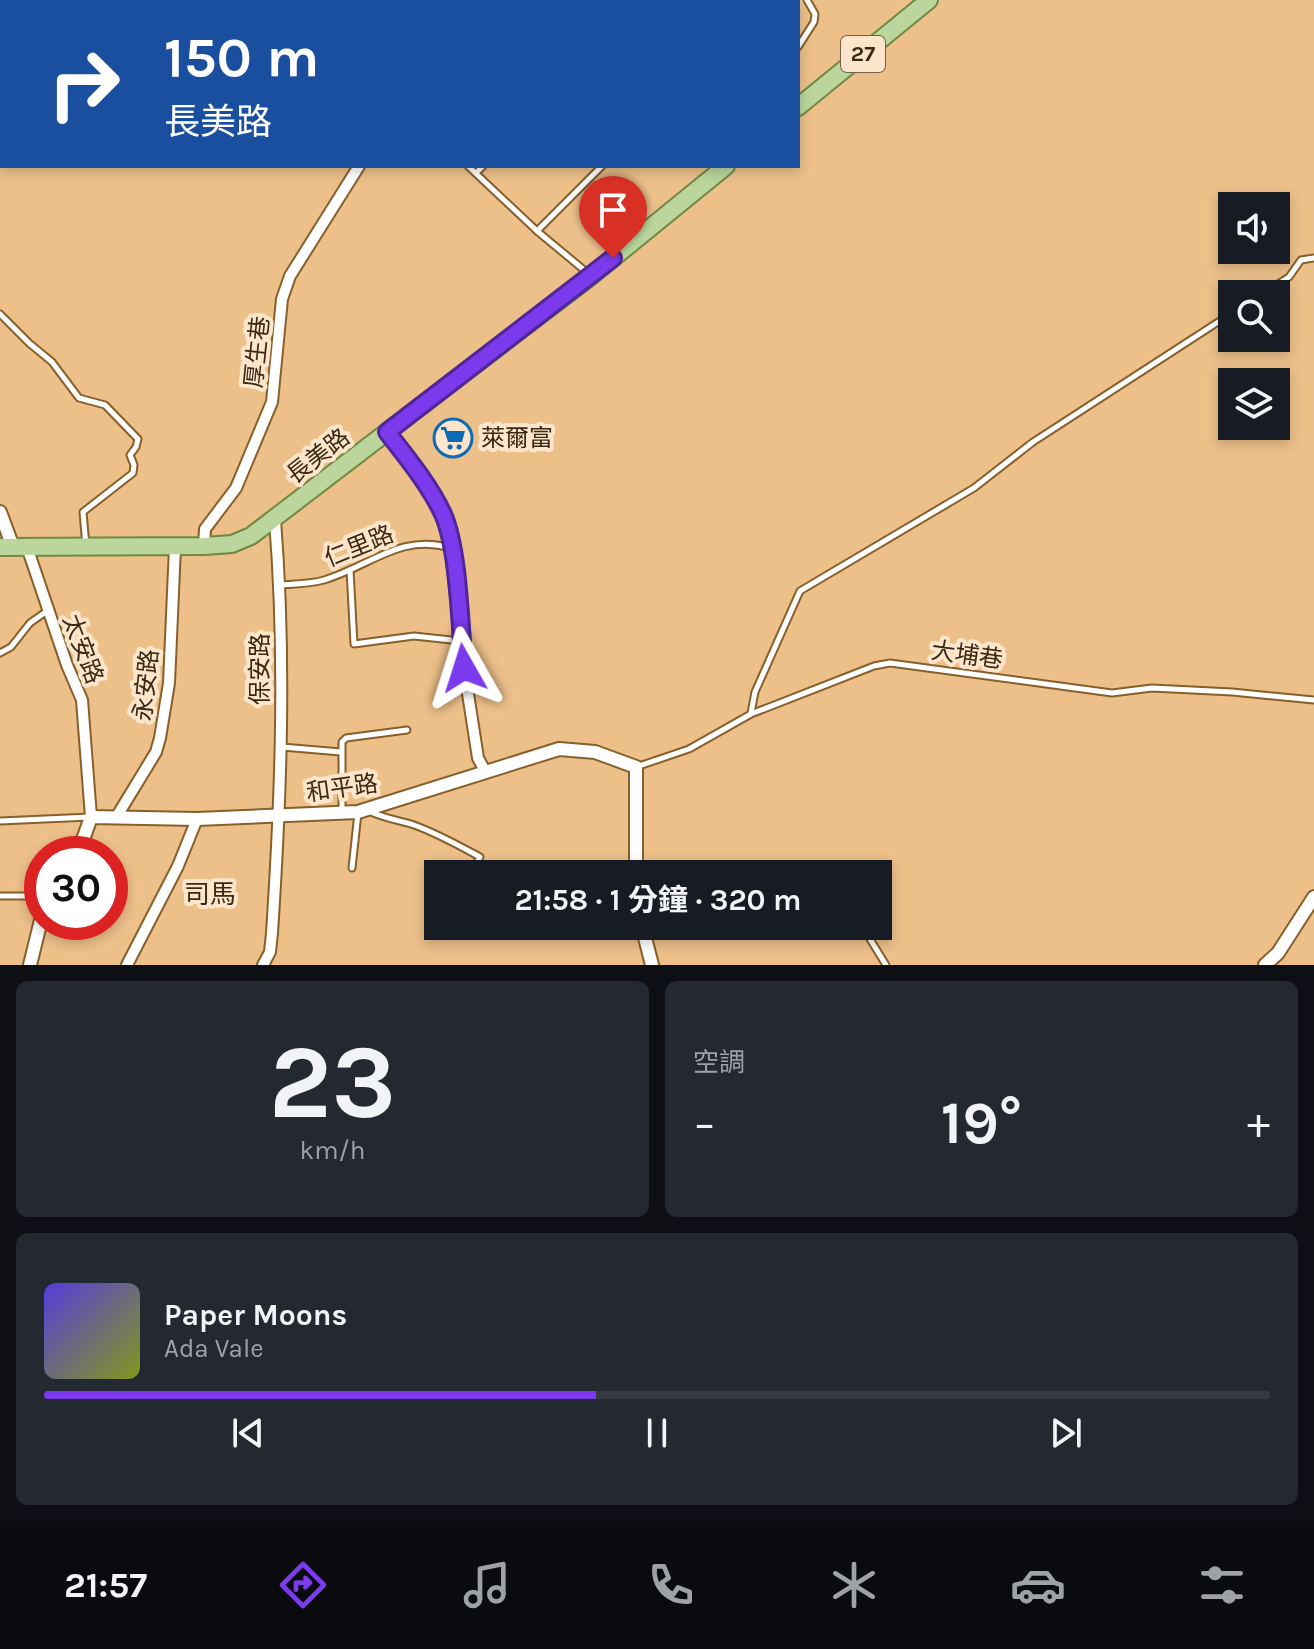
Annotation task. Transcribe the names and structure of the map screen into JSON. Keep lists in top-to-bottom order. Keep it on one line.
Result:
{"streets":{"main road":["27","長美路"],"street":["厚生巷","太安路","保安路","永安路","和平路"],"lane":["仁里路","大埔巷"]},"crossings":[["厚生巷","長美路"],["長美路","太安路"],["長美路","保安路"],["長美路","永安路"],["仁里路","保安路"],["太安路","和平路"],["大埔巷","和平路"],["保安路","和平路"],["永安路","和平路"]],"districts":["司馬"],"places":{"supermarket":["萊爾富"]},"page":{"turn":["150 m","長美路"],"limit":"30","trip":"21:58 · 1 分鐘 · 320 m","tile":[["23","km/h"],"空調"],"heat":["−","19°","+"],"song":["Paper Moons","Ada Vale"],"tabs":"21:57"}}
